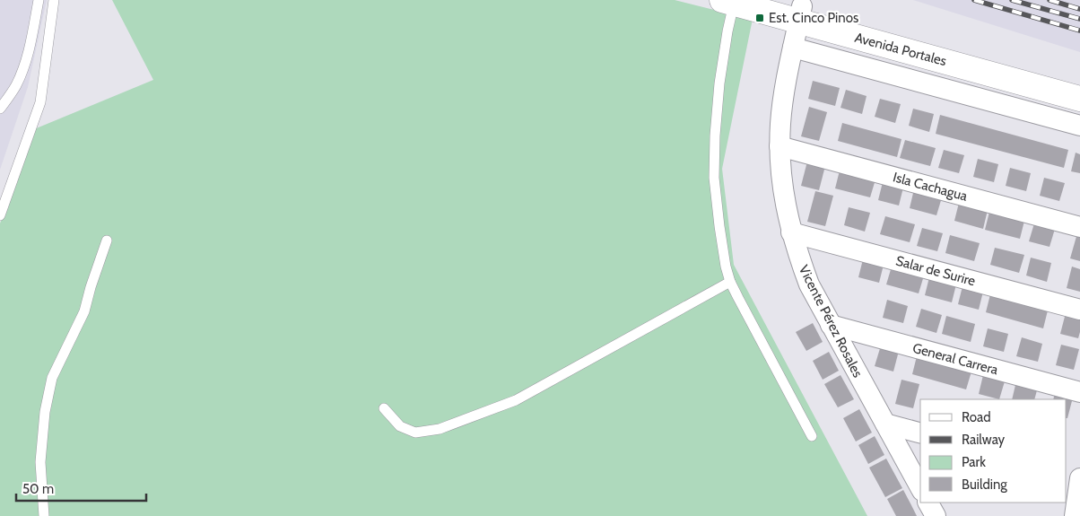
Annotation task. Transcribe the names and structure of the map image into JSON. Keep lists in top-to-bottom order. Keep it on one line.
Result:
{"streets":{"main road":["Avenida Portales"],"street":["Isla Cachagua","Salar de Surire","Vicente Pérez Rosales","General Carrera"]},"crossings":[["Avenida Portales","Vicente Pérez Rosales"],["Isla Cachagua","Vicente Pérez Rosales"],["Salar de Surire","Vicente Pérez Rosales"],["Vicente Pérez Rosales","General Carrera"]],"places":{"transit":["Est. Cinco Pinos"]},"legend":["Road","Railway","Park","Building"],"scale_bar":"50 m"}
